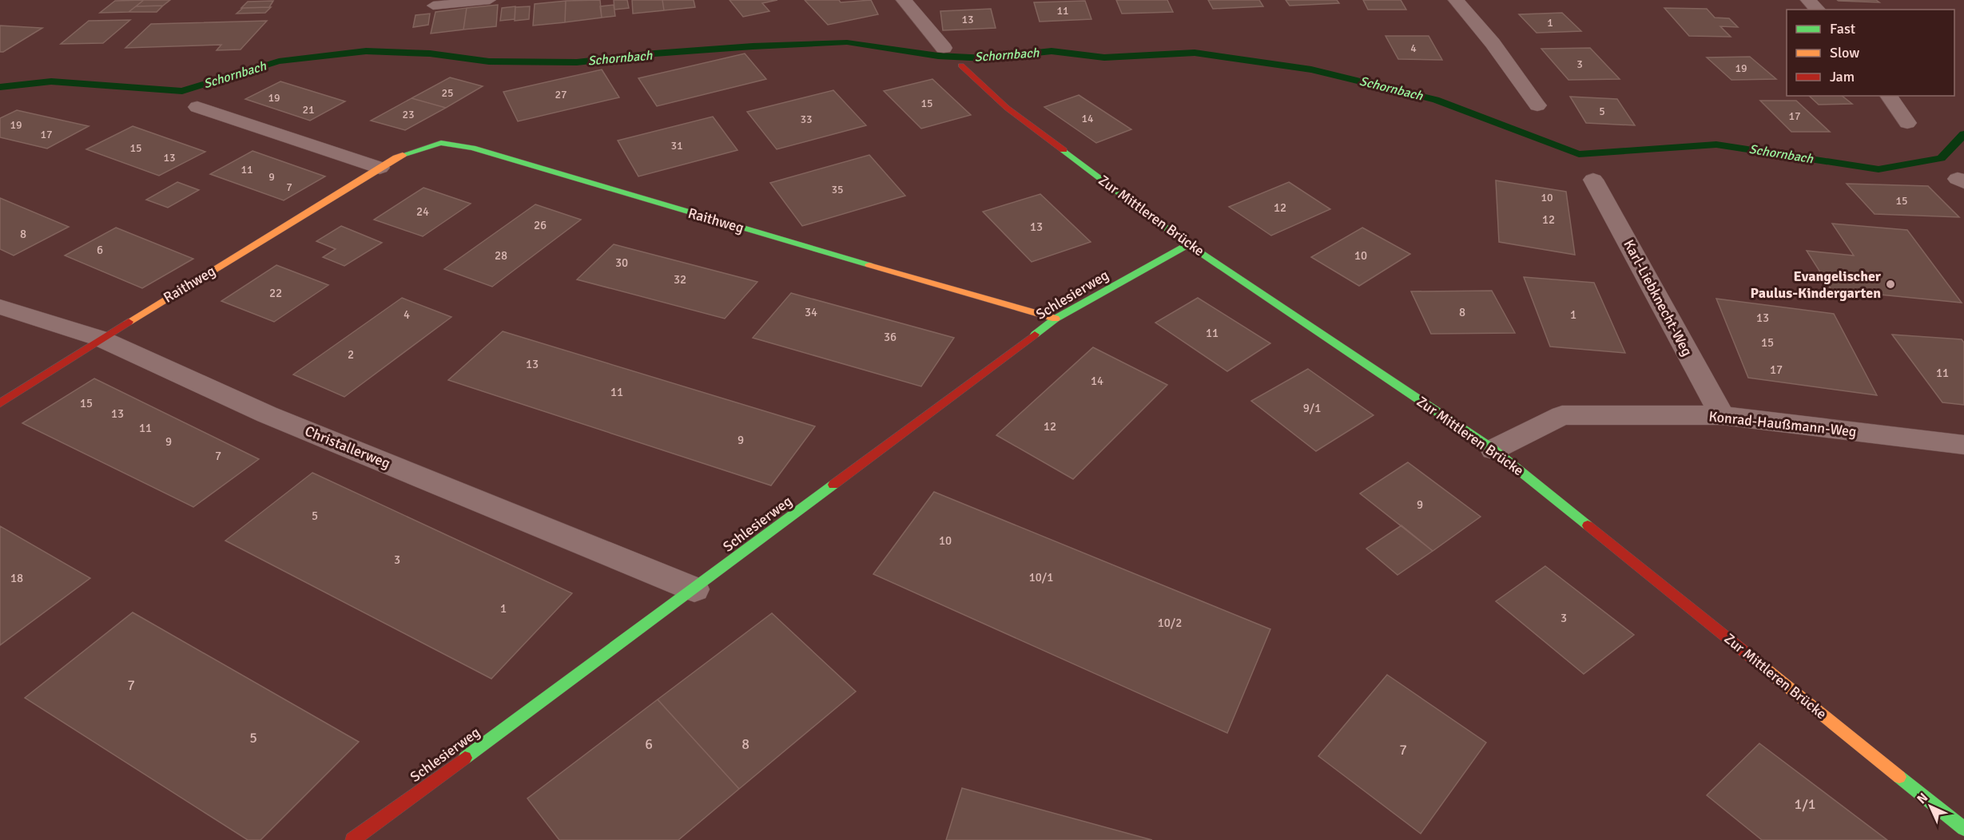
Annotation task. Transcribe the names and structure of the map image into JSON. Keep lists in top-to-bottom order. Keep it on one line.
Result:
{"streets":{"street":["Zur Mittleren Brücke","Raithweg","Schlesierweg","Karl-Liebknecht-Weg","Konrad-Haußmann-Weg","Christallerweg"]},"crossings":[["Zur Mittleren Brücke","Schlesierweg"],["Zur Mittleren Brücke","Konrad-Haußmann-Weg"],["Raithweg","Schlesierweg"],["Raithweg","Christallerweg"],["Schlesierweg","Christallerweg"],["Karl-Liebknecht-Weg","Konrad-Haußmann-Weg"]],"water":["Schornbach"],"places":["Evangelischer Paulus-Kindergarten"],"house_numbers":["11","13","1","4","3","19","25","27","19","15","21","5","23","17","14","33","19","17","31","15","13","11","9","7","35","10","15","12","24","12","26","13","8","6","28","10","30","32","22","34","8","4","1","13","11","36","15","2","13","17","11","14","11","15","9/1","13","12","11","9","9","7","9","5","10","3","10/1","18","1","3","10/2","7","5","6","8","7","1/1"],"legend":["Fast","Slow","Jam"],"north":"top left"}
